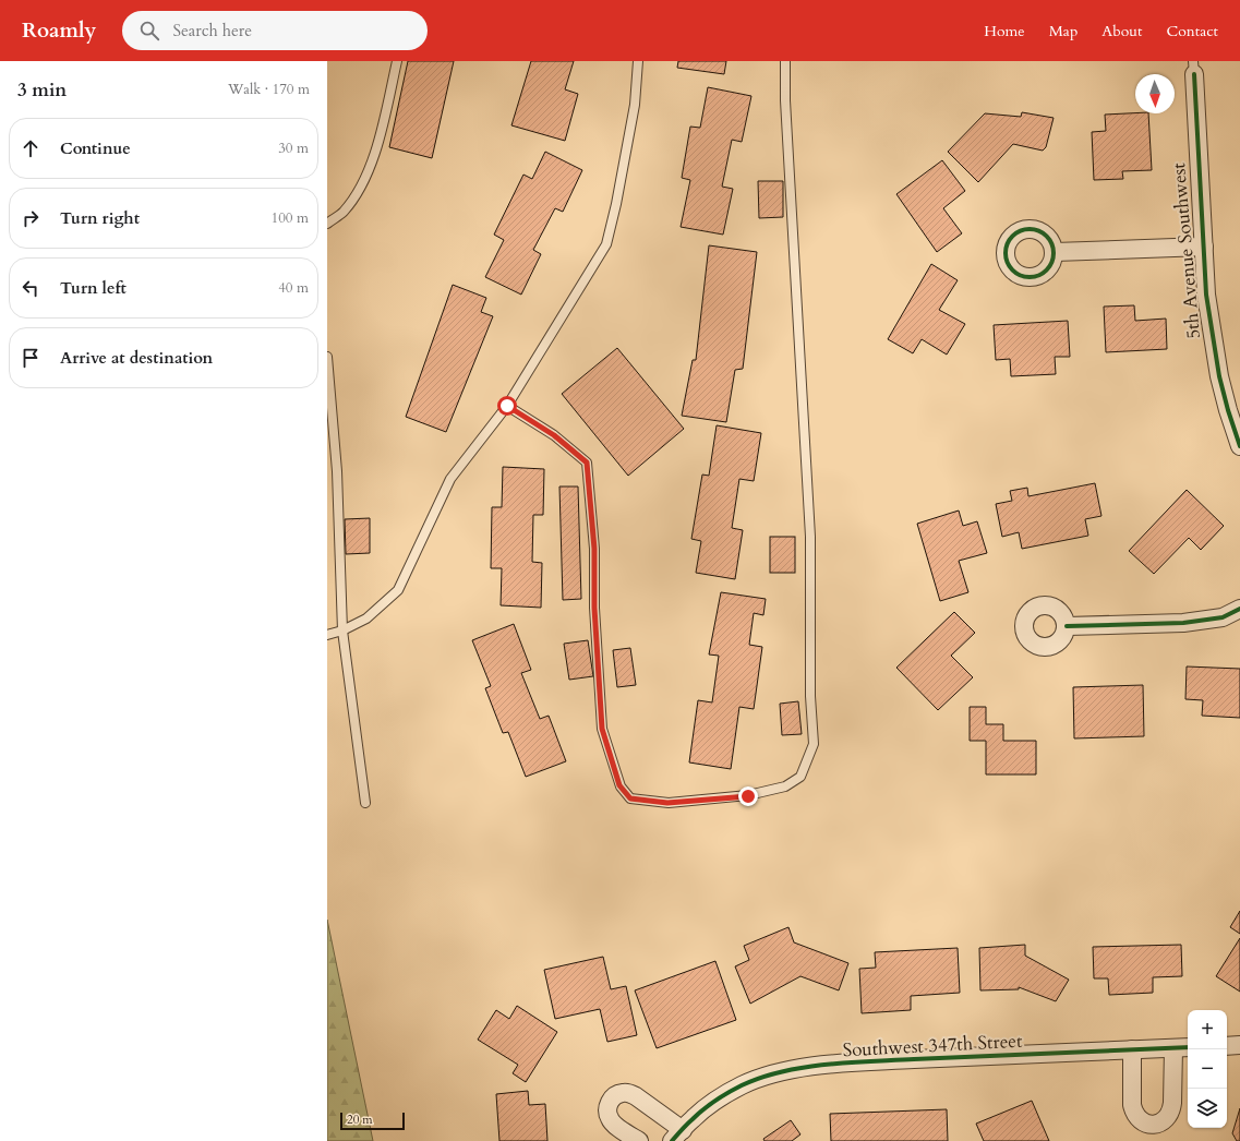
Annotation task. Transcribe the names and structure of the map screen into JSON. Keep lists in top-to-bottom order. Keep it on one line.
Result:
{"streets":{"street":["5th Avenue Southwest","Southwest 347th Street"]},"scale_bar":"20 m","north":"bottom","page":{"header":"Roamly","search":"Search here","nav":["Home","Map","About","Contact"],"heading":["3 min","Walk · 170 m"],"list":[["Continue","30 m"],["Turn right","100 m"],["Turn left","40 m"],"Arrive at destination"],"map_buttons":["+","−"],"scale":"20 m"}}
